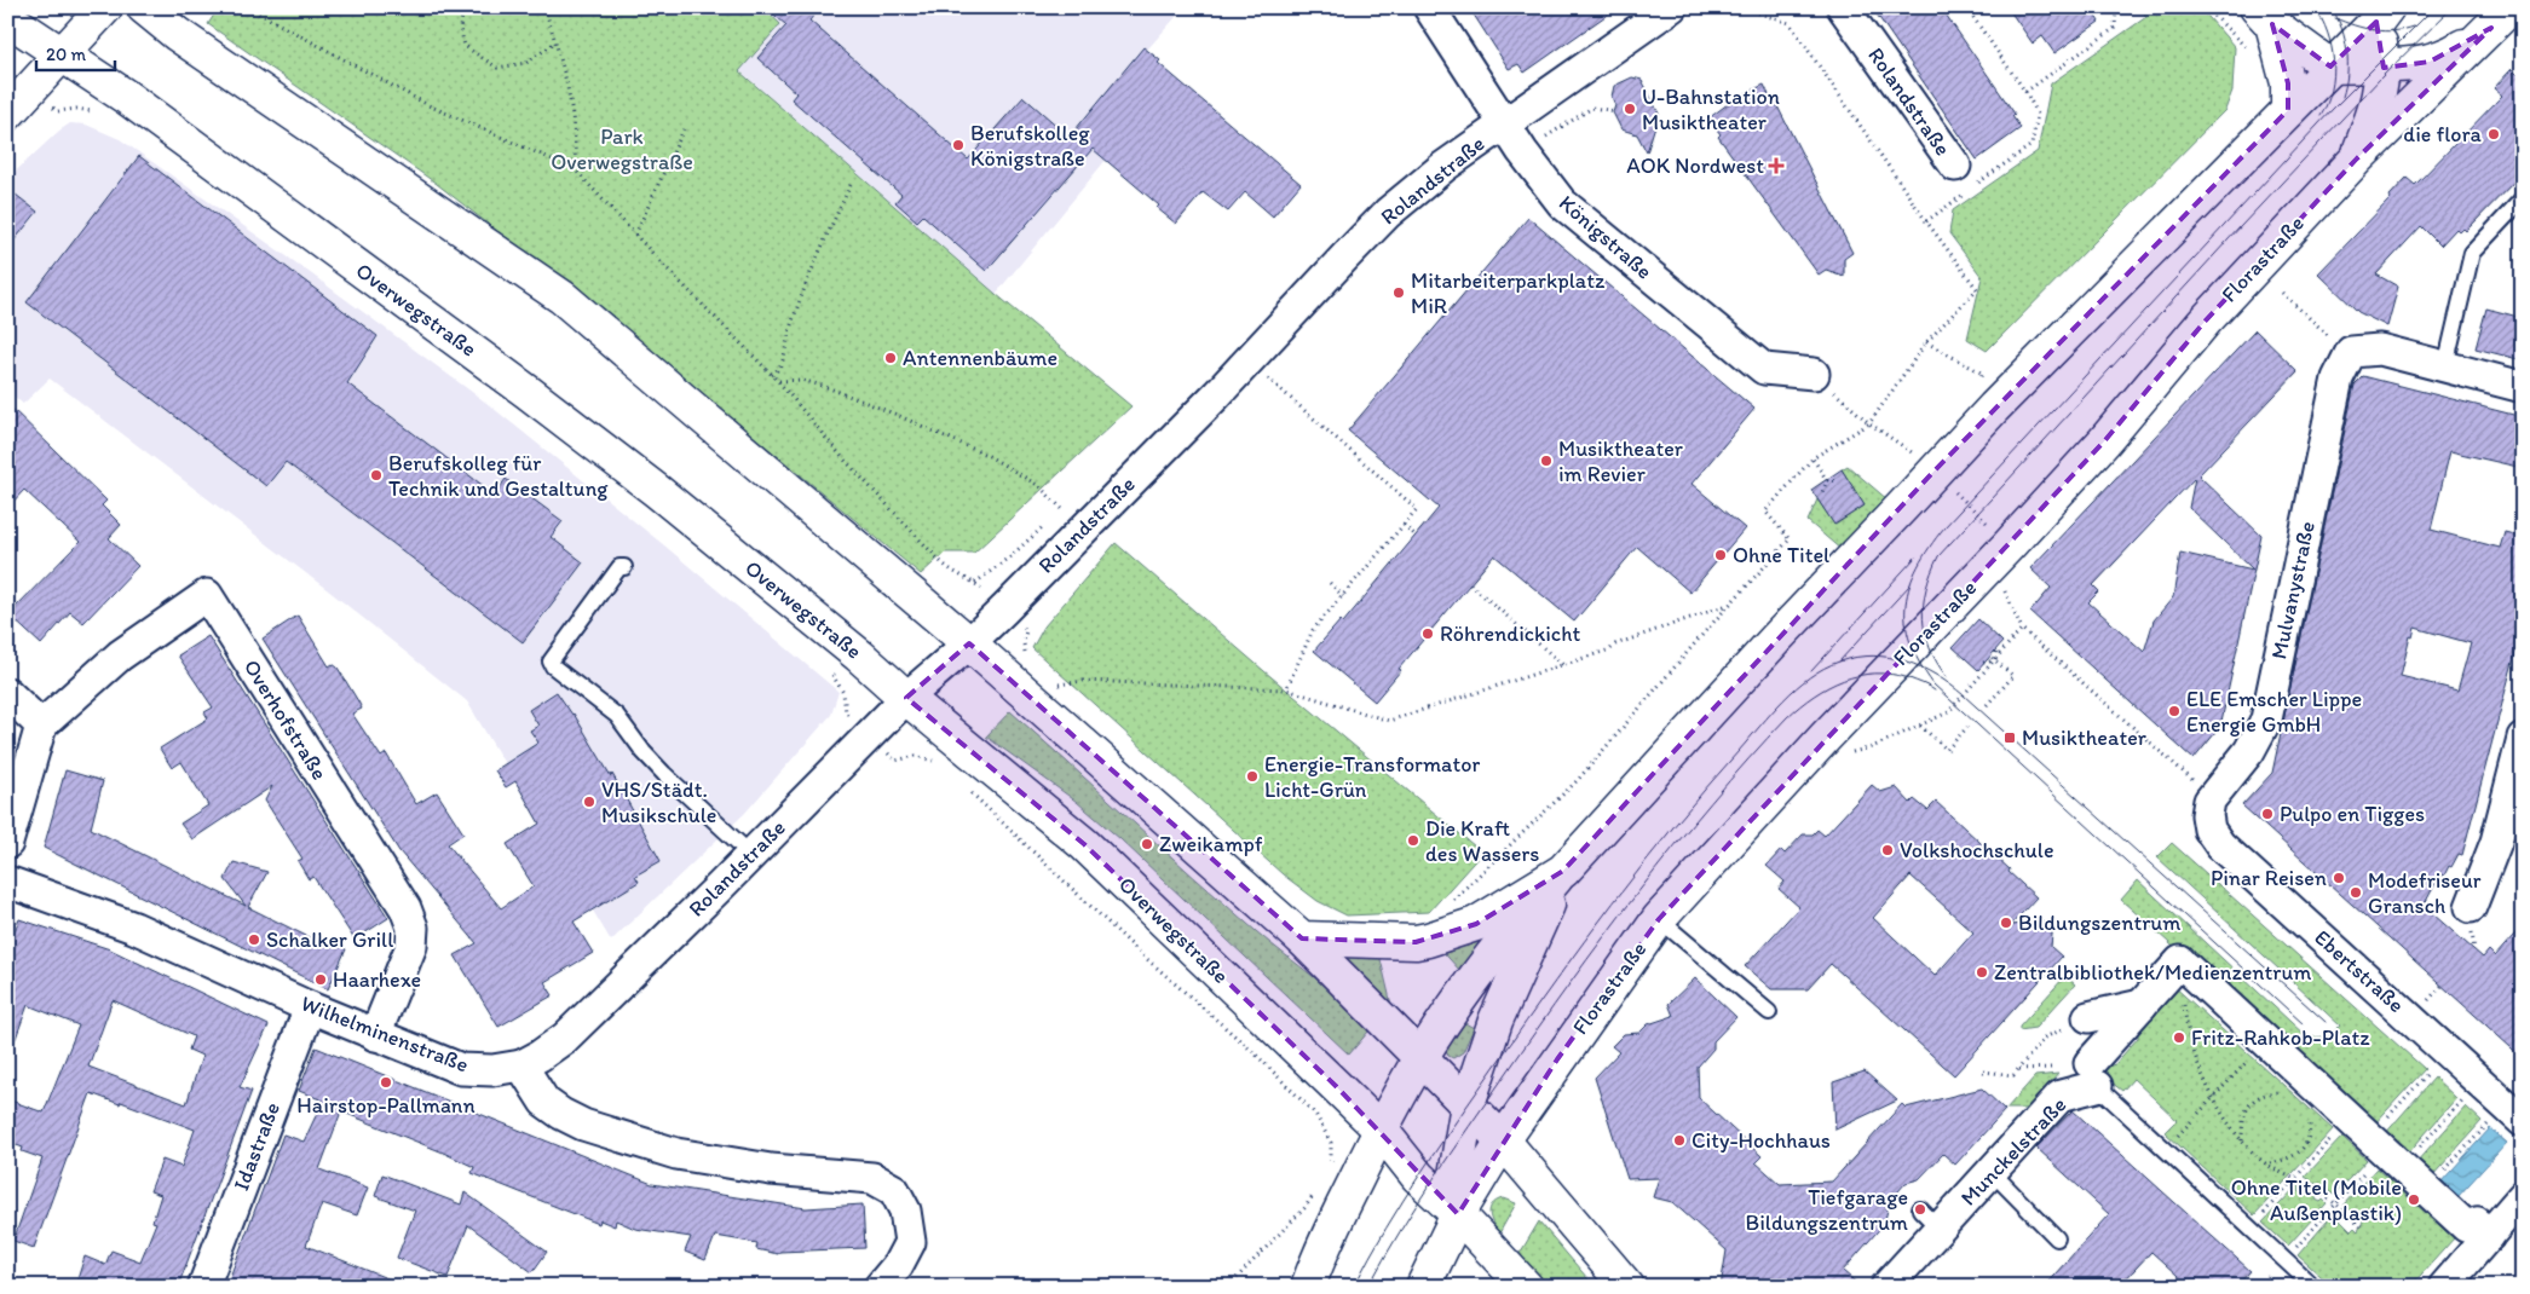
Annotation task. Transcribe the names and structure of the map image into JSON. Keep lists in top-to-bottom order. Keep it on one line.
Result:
{"streets":{"main road":["Florastraße","Overwegstraße"],"street":["Rolandstraße","Königstraße","Mulvanystraße","Overhofstraße","Ebertstraße","Wilhelminenstraße","Idastraße","Munckelstraße"]},"crossings":[["Rolandstraße","Königstraße"],["Rolandstraße","Overwegstraße"],["Rolandstraße","Wilhelminenstraße"],["Florastraße","Overwegstraße"],["Mulvanystraße","Ebertstraße"],["Overhofstraße","Wilhelminenstraße"],["Wilhelminenstraße","Idastraße"]],"parks":["Park Overwegstraße"],"places":{"other":["U-Bahnstation Musiktheater","die flora","Berufskolleg Königstraße","Mitarbeiterparkplatz MiR","Antennenbäume","Musiktheater im Revier","Berufskolleg für Technik und Gestaltung","Ohne Titel","Röhrendickicht","ELE Emscher Lippe Energie GmbH","Energie-Transformator Licht-Grün","VHS/Städt. Musikschule","Pulpo en Tigges","Die Kraft des Wassers","Zweikampf","Volkshochschule","Pinar Reisen","Modefriseur Gransch","Bildungszentrum","Schalker Grill","Zentralbibliothek/Medienzentrum","Haarhexe","Fritz-Rahkob-Platz","Hairstop-Pallmann","City-Hochhaus","Ohne Titel (Mobile Außenplastik)","Tiefgarage Bildungszentrum"],"health":["AOK Nordwest"],"transit":["Musiktheater"]},"scale_bar":"20 m"}
